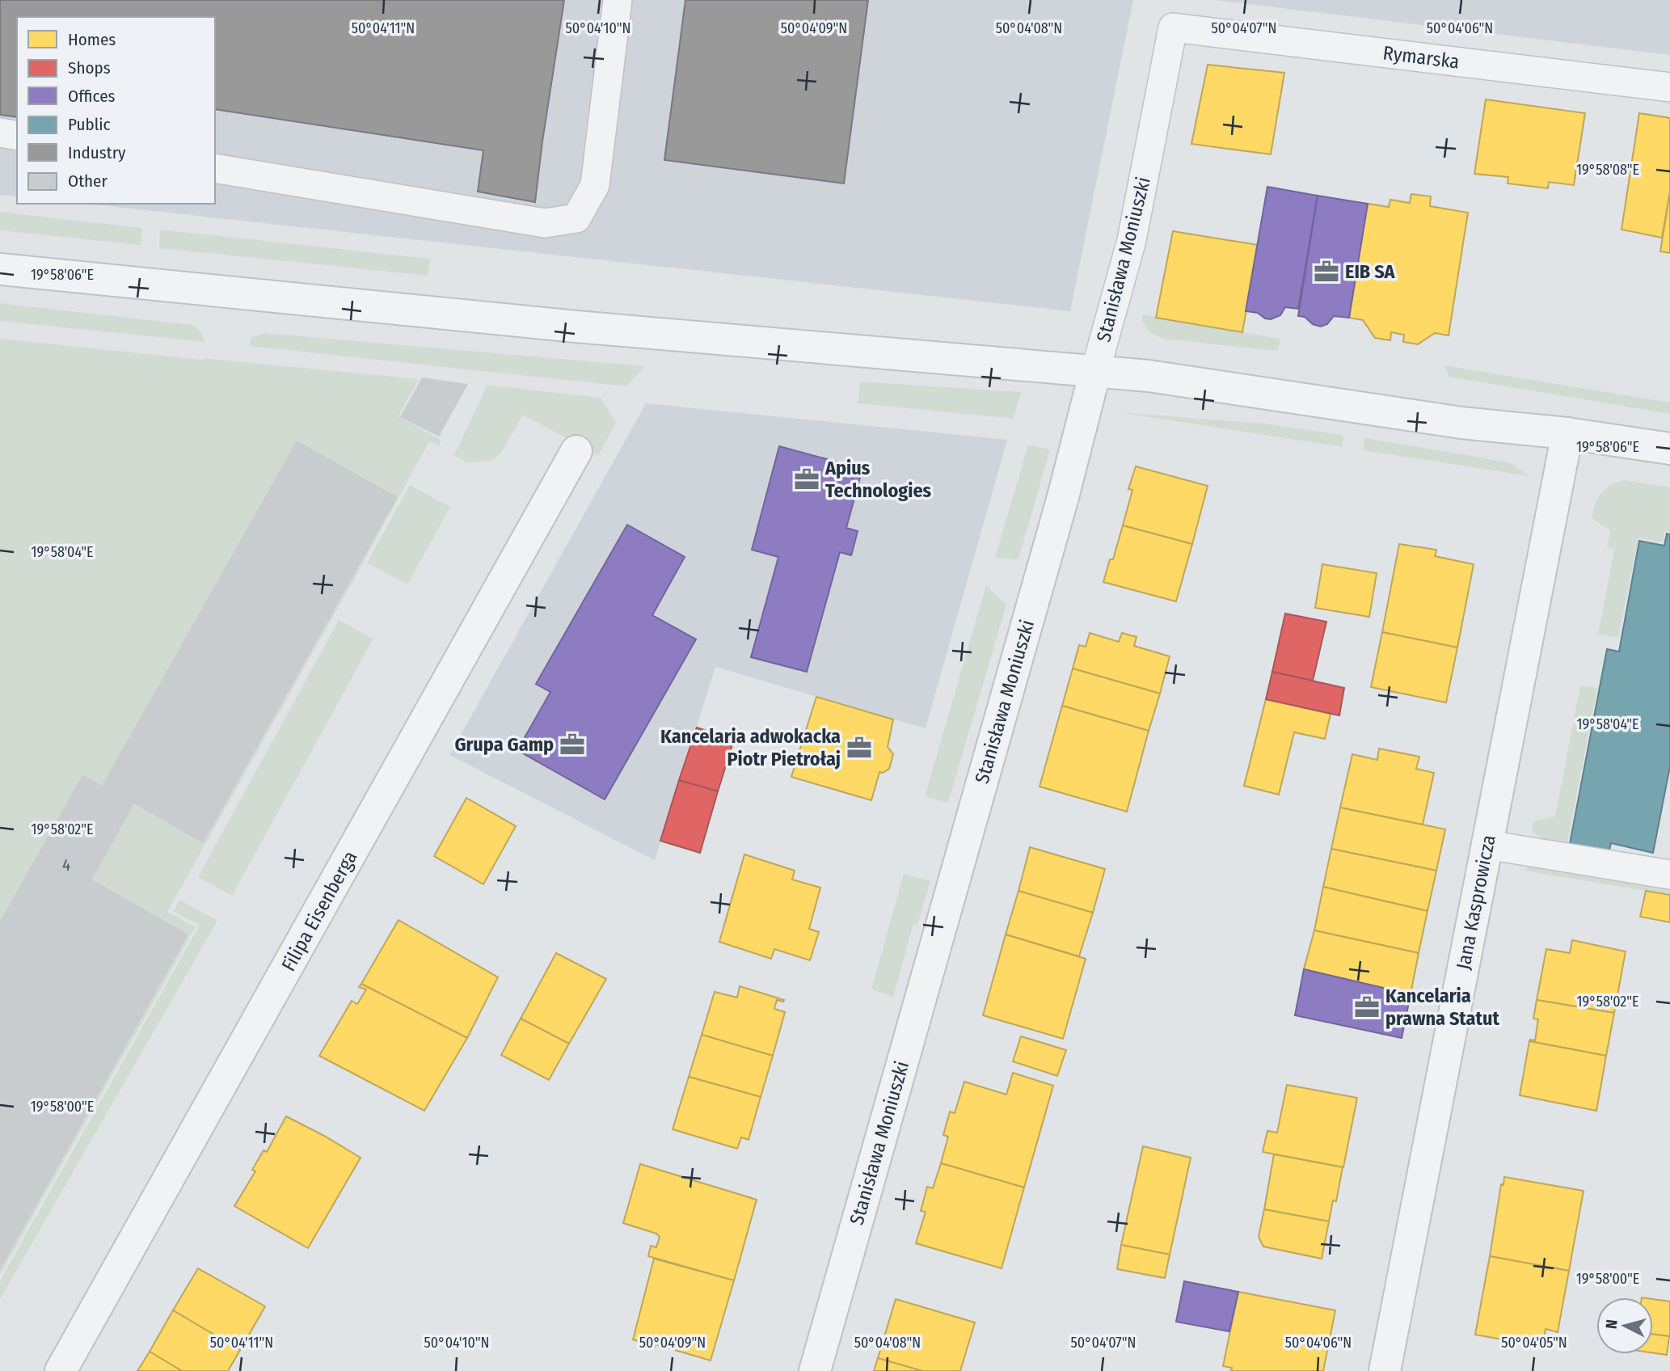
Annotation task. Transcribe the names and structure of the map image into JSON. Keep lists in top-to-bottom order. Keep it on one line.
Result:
{"streets":{"street":["Stanisława Moniuszki","Jana Kasprowicza","Filipa Eisenberga"],"lane":["Rymarska"]},"crossings":[["Rymarska","Stanisława Moniuszki"]],"places":{"office":["EIB SA","Apius Technologies","Grupa Gamp","Kancelaria adwokacka Piotr Pietrołaj","Kancelaria prawna Statut"]},"house_numbers":["4"],"legend":["Homes","Shops","Offices","Public","Industry","Other"],"north":"left","coordinates":["50°04'11\"N","50°04'10\"N","50°04'09\"N","50°04'08\"N","50°04'07\"N","50°04'06\"N","19°58'08\"E","19°58'06\"E","19°58'04\"E","19°58'02\"E","19°58'00\"E","50°04'05\"N"]}
